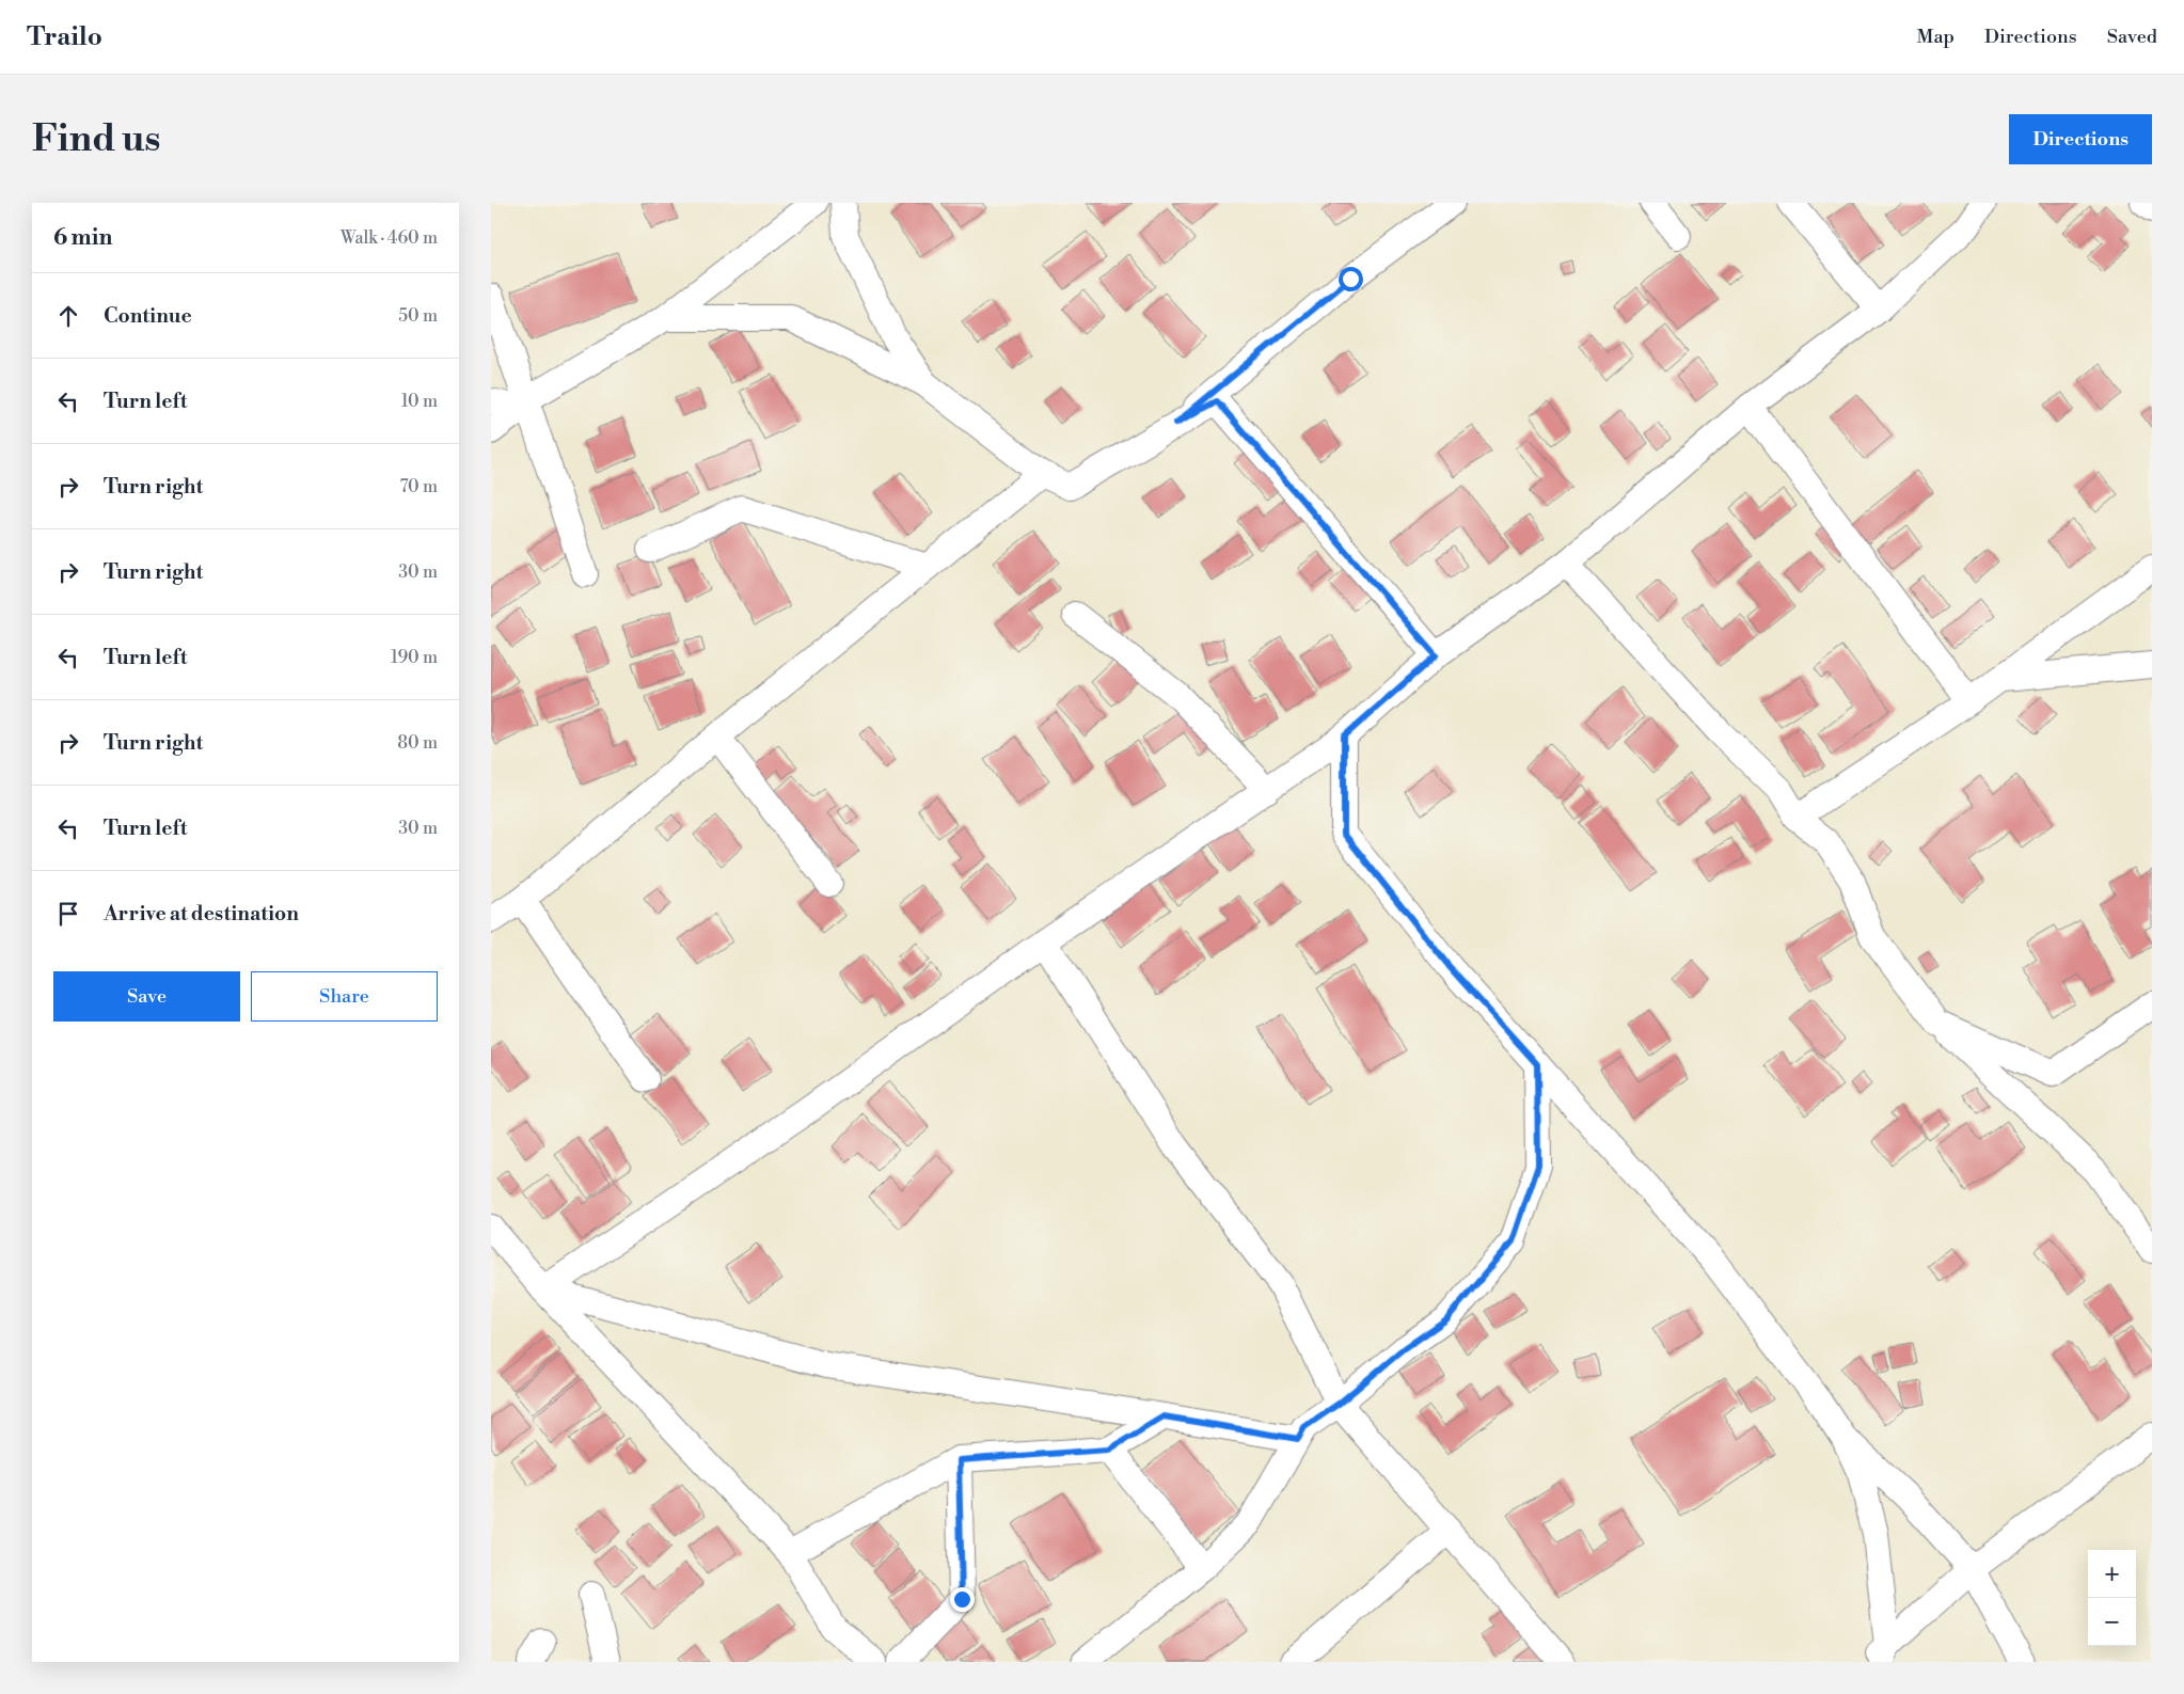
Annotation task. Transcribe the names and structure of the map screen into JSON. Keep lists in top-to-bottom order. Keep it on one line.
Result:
{"page":{"header":"Trailo","nav":["Map","Directions","Saved"],"buttons":["Directions",["Save","Share"]],"title":"Find us","heading":["6 min","Walk · 460 m"],"list":[["Continue","50 m"],["Turn left","10 m"],["Turn right","70 m"],["Turn right","30 m"],["Turn left","190 m"],["Turn right","80 m"],["Turn left","30 m"],"Arrive at destination"],"map_buttons":["+","−"]}}
